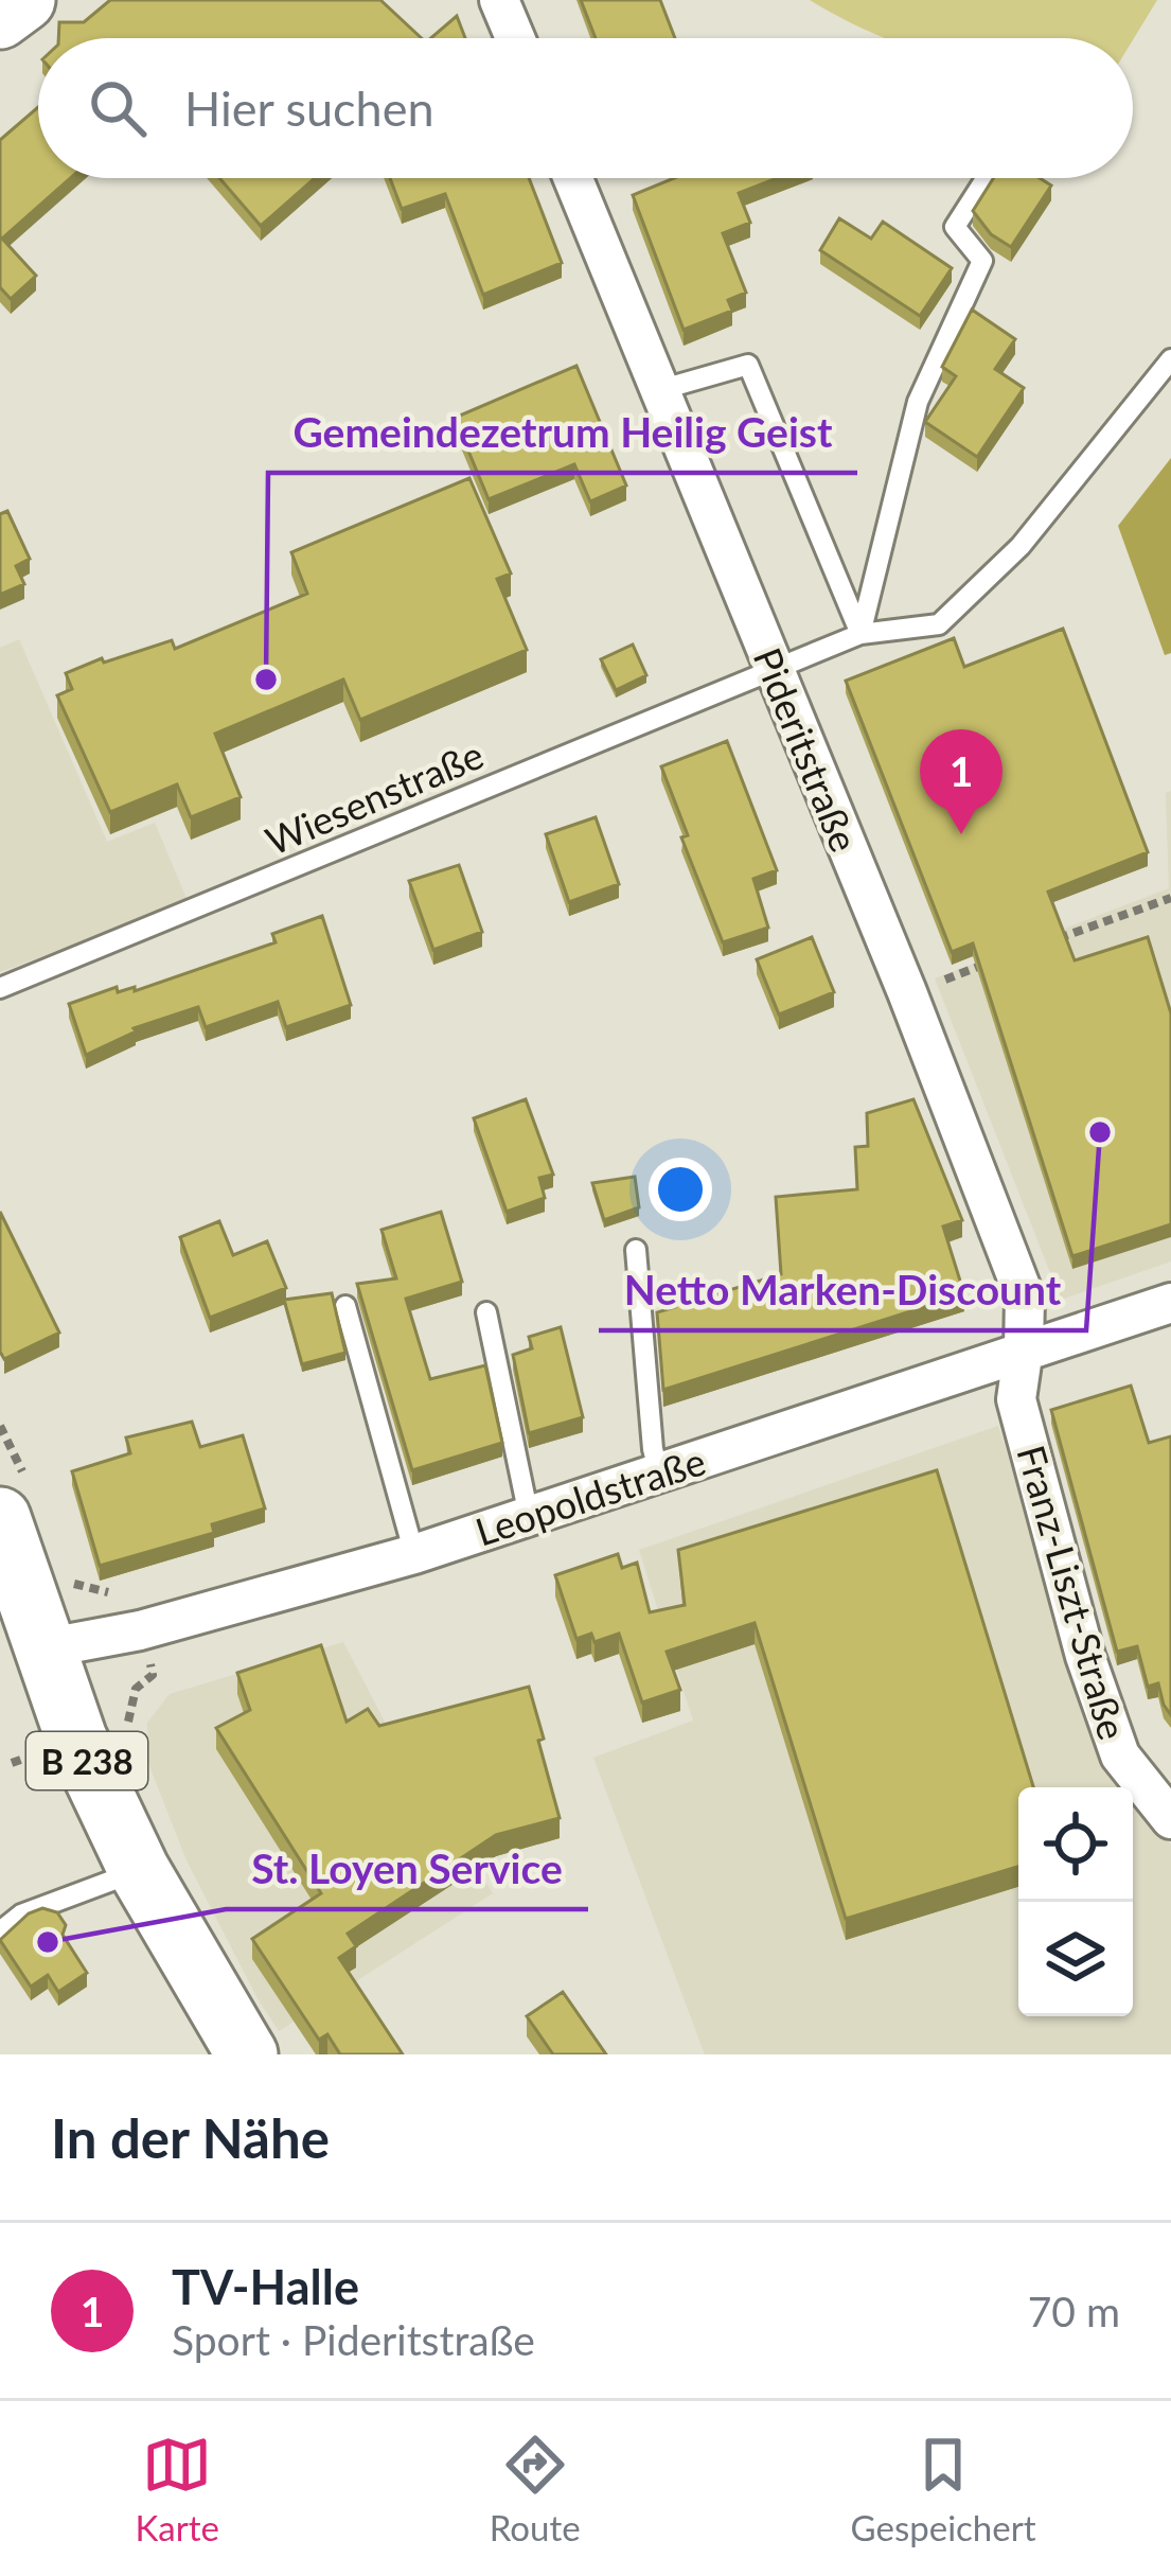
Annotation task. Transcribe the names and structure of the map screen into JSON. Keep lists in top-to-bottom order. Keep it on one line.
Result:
{"streets":{"main road":["B 238"],"street":["Pideritstraße","Leopoldstraße","Franz-Liszt-Straße"],"lane":["Wiesenstraße"]},"crossings":[["Pideritstraße","Wiesenstraße"],["Pideritstraße","Leopoldstraße"],["Pideritstraße","Franz-Liszt-Straße"],["Leopoldstraße","Franz-Liszt-Straße"],["Leopoldstraße","B 238"]],"places":["Gemeindezetrum Heilig Geist","Netto Marken-Discount","St. Loyen Service"],"page":{"search":"Hier suchen","pins":"1","heading":"In der Nähe","list":[{"mark":"1","name":"TV-Halle","note":"Sport · Pideritstraße","value":"70 m"}],"nav":["Karte","Route","Gespeichert"]}}
